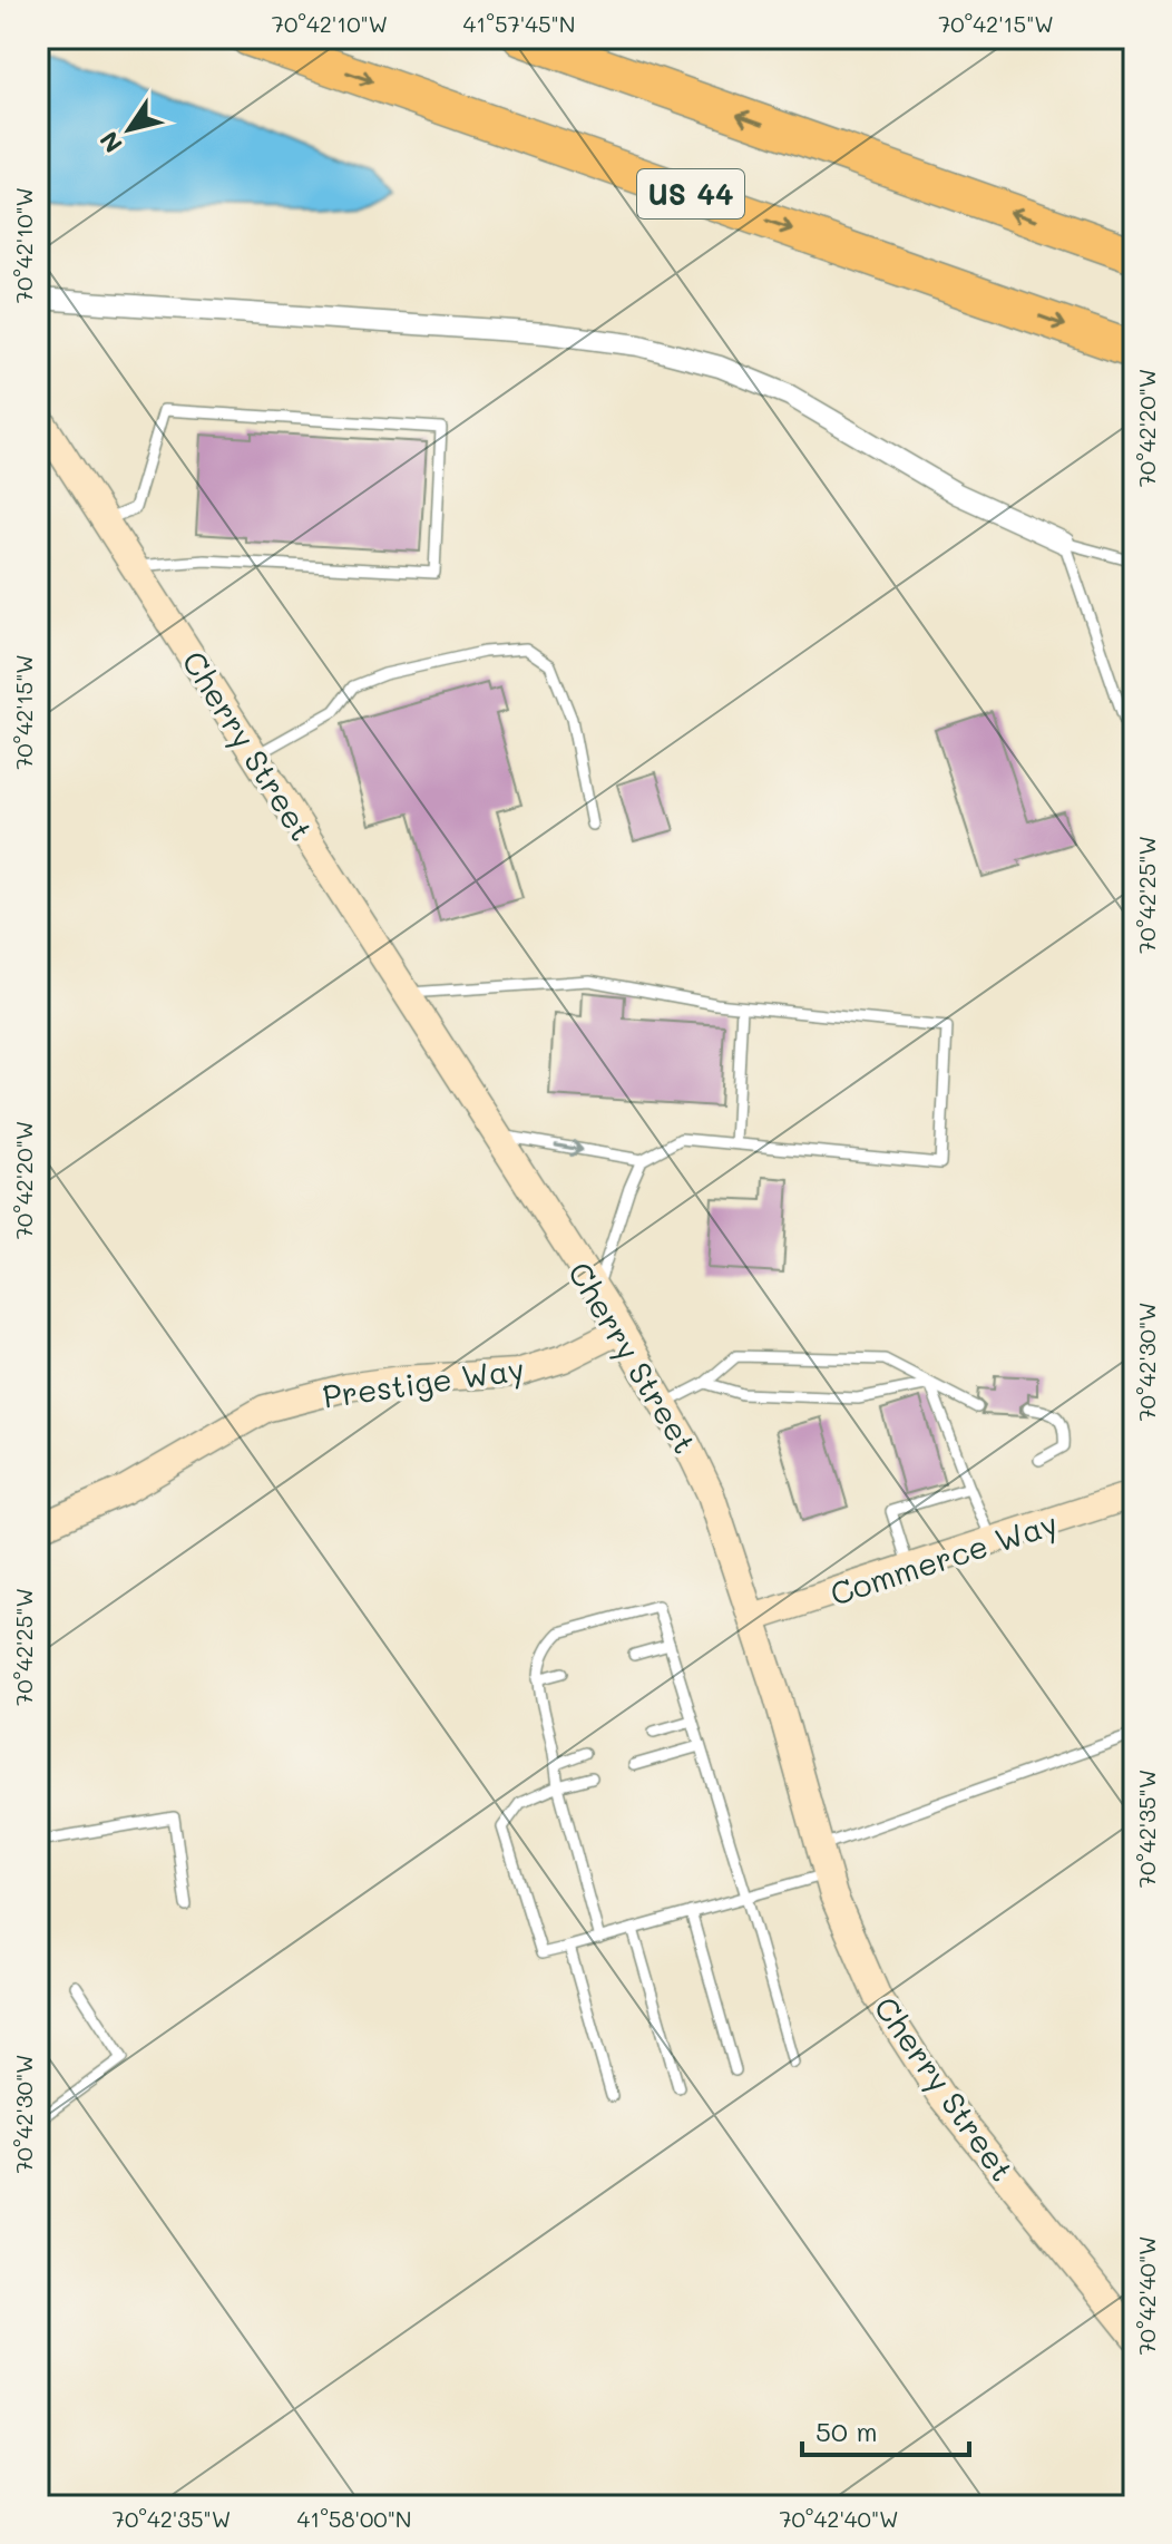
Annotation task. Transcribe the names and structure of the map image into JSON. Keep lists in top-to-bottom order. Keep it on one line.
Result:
{"streets":{"highway":["US 44"],"main road":["Cherry Street","Prestige Way","Commerce Way"]},"crossings":[["Cherry Street","Prestige Way"],["Cherry Street","Commerce Way"]],"scale_bar":"50 m","north":"bottom left","coordinates":["70°42'10\"W","41°57'45\"N","70°42'15\"W","70°42'20\"W","70°42'25\"W","70°42'30\"W","70°42'35\"W","70°42'40\"W","41°58'00\"N"]}
